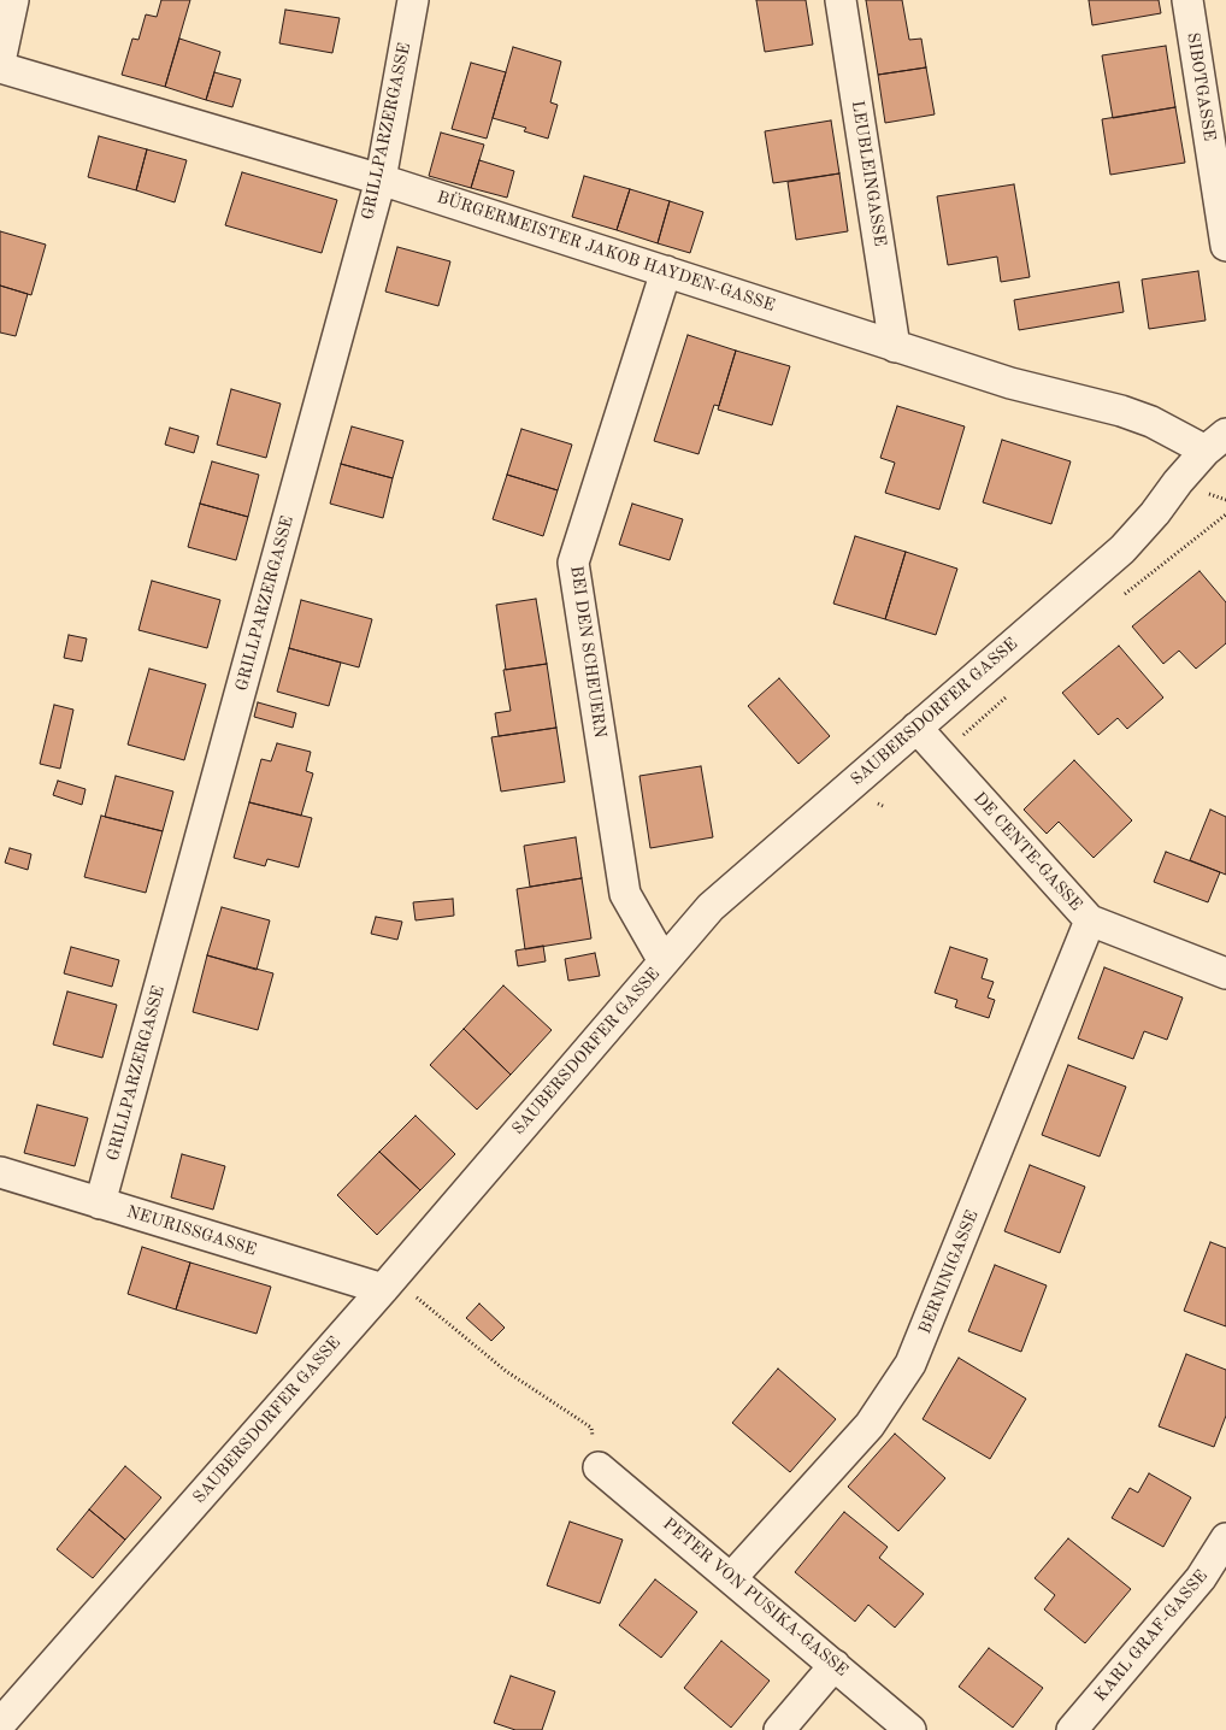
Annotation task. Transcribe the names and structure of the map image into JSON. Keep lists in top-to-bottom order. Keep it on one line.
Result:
{"streets":{"street":["SIBOTGASSE","GRILLPARZERGASSE","LEUBLEINGASSE","BÜRGERMEISTER JAKOB HAYDEN-GASSE","BEI DEN SCHEUERN","SAUBERSDORFER GASSE","DE CENTE-GASSE","NEURISSGASSE","BERNINIGASSE","PETER VON PUSIKA-GASSE","KARL GRAF-GASSE"]},"crossings":[["GRILLPARZERGASSE","BÜRGERMEISTER JAKOB HAYDEN-GASSE"],["GRILLPARZERGASSE","NEURISSGASSE"],["LEUBLEINGASSE","BÜRGERMEISTER JAKOB HAYDEN-GASSE"],["BÜRGERMEISTER JAKOB HAYDEN-GASSE","BEI DEN SCHEUERN"],["BÜRGERMEISTER JAKOB HAYDEN-GASSE","SAUBERSDORFER GASSE"],["BEI DEN SCHEUERN","SAUBERSDORFER GASSE"],["SAUBERSDORFER GASSE","DE CENTE-GASSE"],["SAUBERSDORFER GASSE","NEURISSGASSE"],["DE CENTE-GASSE","BERNINIGASSE"],["BERNINIGASSE","PETER VON PUSIKA-GASSE"]]}
